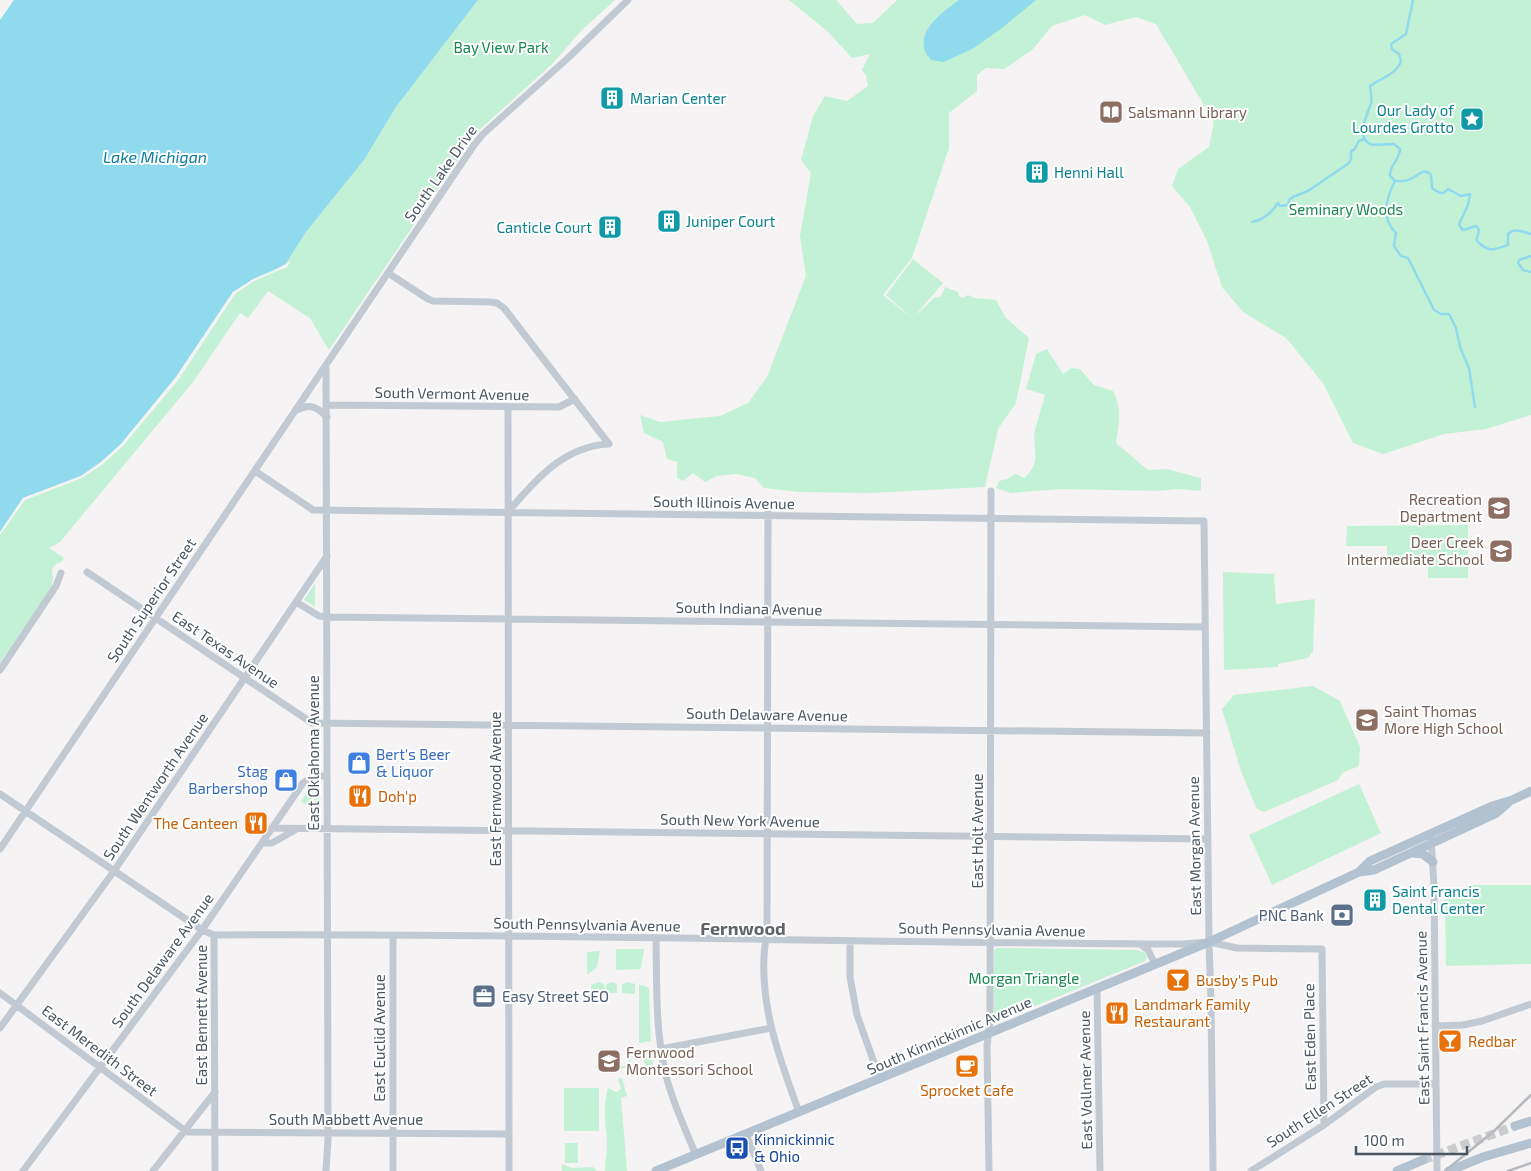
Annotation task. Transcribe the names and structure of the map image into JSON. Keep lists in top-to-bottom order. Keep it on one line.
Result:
{"streets":{"main road":["South Kinnickinnic Avenue"],"street":["South Lake Drive","South Vermont Avenue","South Illinois Avenue","South Superior Street","South Indiana Avenue","East Texas Avenue","South Delaware Avenue","East Oklahoma Avenue","South Wentworth Avenue","East Fernwood Avenue","South New York Avenue","East Holt Avenue","East Morgan Avenue","South Pennsylvania Avenue","East Bennett Avenue","East Saint Francis Avenue","East Eden Place","East Euclid Avenue","East Meredith Street","East Vollmer Avenue","South Ellen Street","South Mabbett Avenue"]},"crossings":[["South Lake Drive","South Superior Street"],["South Lake Drive","East Oklahoma Avenue"],["South Vermont Avenue","East Oklahoma Avenue"],["South Vermont Avenue","East Fernwood Avenue"],["South Illinois Avenue","South Superior Street"],["South Illinois Avenue","East Oklahoma Avenue"],["South Illinois Avenue","East Fernwood Avenue"],["South Illinois Avenue","East Holt Avenue"],["South Illinois Avenue","East Morgan Avenue"],["South Superior Street","East Texas Avenue"],["South Superior Street","East Oklahoma Avenue"],["South Superior Street","East Bennett Avenue"],["South Indiana Avenue","East Oklahoma Avenue"],["South Indiana Avenue","South Wentworth Avenue"],["South Indiana Avenue","East Fernwood Avenue"],["South Indiana Avenue","East Holt Avenue"],["South Indiana Avenue","East Morgan Avenue"],["East Texas Avenue","South Delaware Avenue"],["East Texas Avenue","East Oklahoma Avenue"],["East Texas Avenue","South Wentworth Avenue"],["South Delaware Avenue","East Oklahoma Avenue"],["South Delaware Avenue","East Fernwood Avenue"],["South Delaware Avenue","South New York Avenue"],["South Delaware Avenue","East Holt Avenue"],["South Delaware Avenue","East Morgan Avenue"],["South Delaware Avenue","East Bennett Avenue"],["South Delaware Avenue","East Meredith Street"],["East Oklahoma Avenue","South Wentworth Avenue"],["East Oklahoma Avenue","South New York Avenue"],["East Oklahoma Avenue","South Pennsylvania Avenue"],["East Oklahoma Avenue","South Mabbett Avenue"],["South Wentworth Avenue","East Bennett Avenue"],["South Wentworth Avenue","East Meredith Street"],["East Fernwood Avenue","South New York Avenue"],["East Fernwood Avenue","South Pennsylvania Avenue"],["East Fernwood Avenue","South Mabbett Avenue"],["South New York Avenue","East Holt Avenue"],["South New York Avenue","East Morgan Avenue"],["East Holt Avenue","South Pennsylvania Avenue"],["East Holt Avenue","South Kinnickinnic Avenue"],["East Morgan Avenue","South Pennsylvania Avenue"],["East Morgan Avenue","South Kinnickinnic Avenue"],["South Pennsylvania Avenue","East Bennett Avenue"],["South Pennsylvania Avenue","South Kinnickinnic Avenue"],["South Pennsylvania Avenue","East Eden Place"],["South Pennsylvania Avenue","East Euclid Avenue"],["East Bennett Avenue","South Mabbett Avenue"],["East Saint Francis Avenue","South Kinnickinnic Avenue"],["East Saint Francis Avenue","South Ellen Street"],["South Kinnickinnic Avenue","East Vollmer Avenue"],["East Eden Place","South Ellen Street"],["East Euclid Avenue","South Mabbett Avenue"],["East Meredith Street","South Mabbett Avenue"]],"districts":["Fernwood"],"water":["Lake Michigan"],"parks":["Bay View Park","Seminary Woods","Morgan Triangle"],"places":{"building":["Marian Center","Henni Hall","Juniper Court","Canticle Court","Saint Francis Dental Center"],"library":["Salsmann Library"],"place":["Our Lady of Lourdes Grotto"],"school or university":["Recreation Department","Deer Creek Intermediate School","Saint Thomas More High School","Fernwood Montessori School"],"shop":["Bert's Beer & Liquor","Stag Barbershop"],"restaurant":["Doh'p","The Canteen","Landmark Family Restaurant"],"bank":["PNC Bank"],"bar":["Busby's Pub","Redbar"],"office":["Easy Street SEO"],"cafe":["Sprocket Cafe"],"bus stop":["Kinnickinnic & Ohio"]},"scale_bar":"100 m"}
